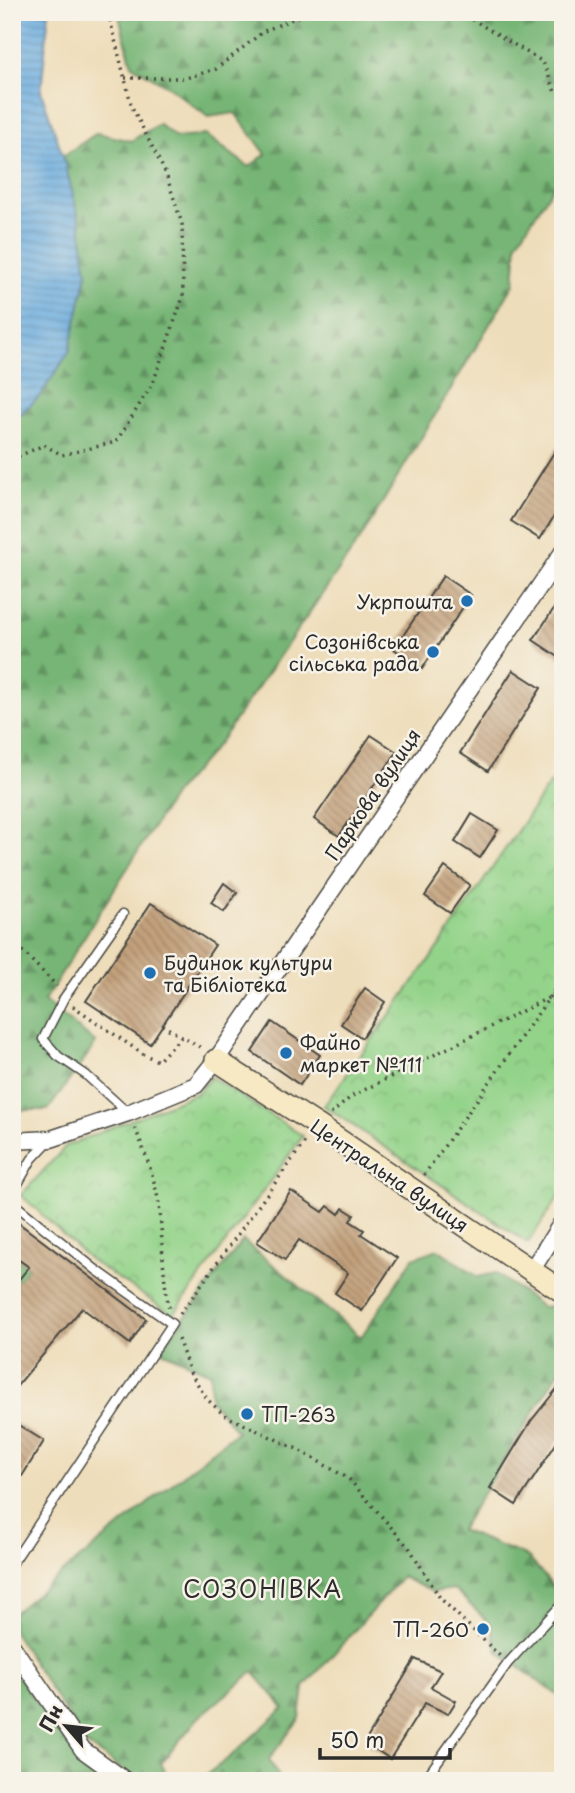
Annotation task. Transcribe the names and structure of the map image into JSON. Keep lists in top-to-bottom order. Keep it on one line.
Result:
{"streets":{"street":["Паркова вулиця","Центральна вулиця"]},"crossings":[["Паркова вулиця","Центральна вулиця"]],"districts":["СОЗОНІВКА"],"places":["Укрпошта","Созонівська сільська рада","Будинок культури та Бібліотека","Файно маркет №111","ТП-263","ТП-260"],"scale_bar":"50 m","north":"top left"}
